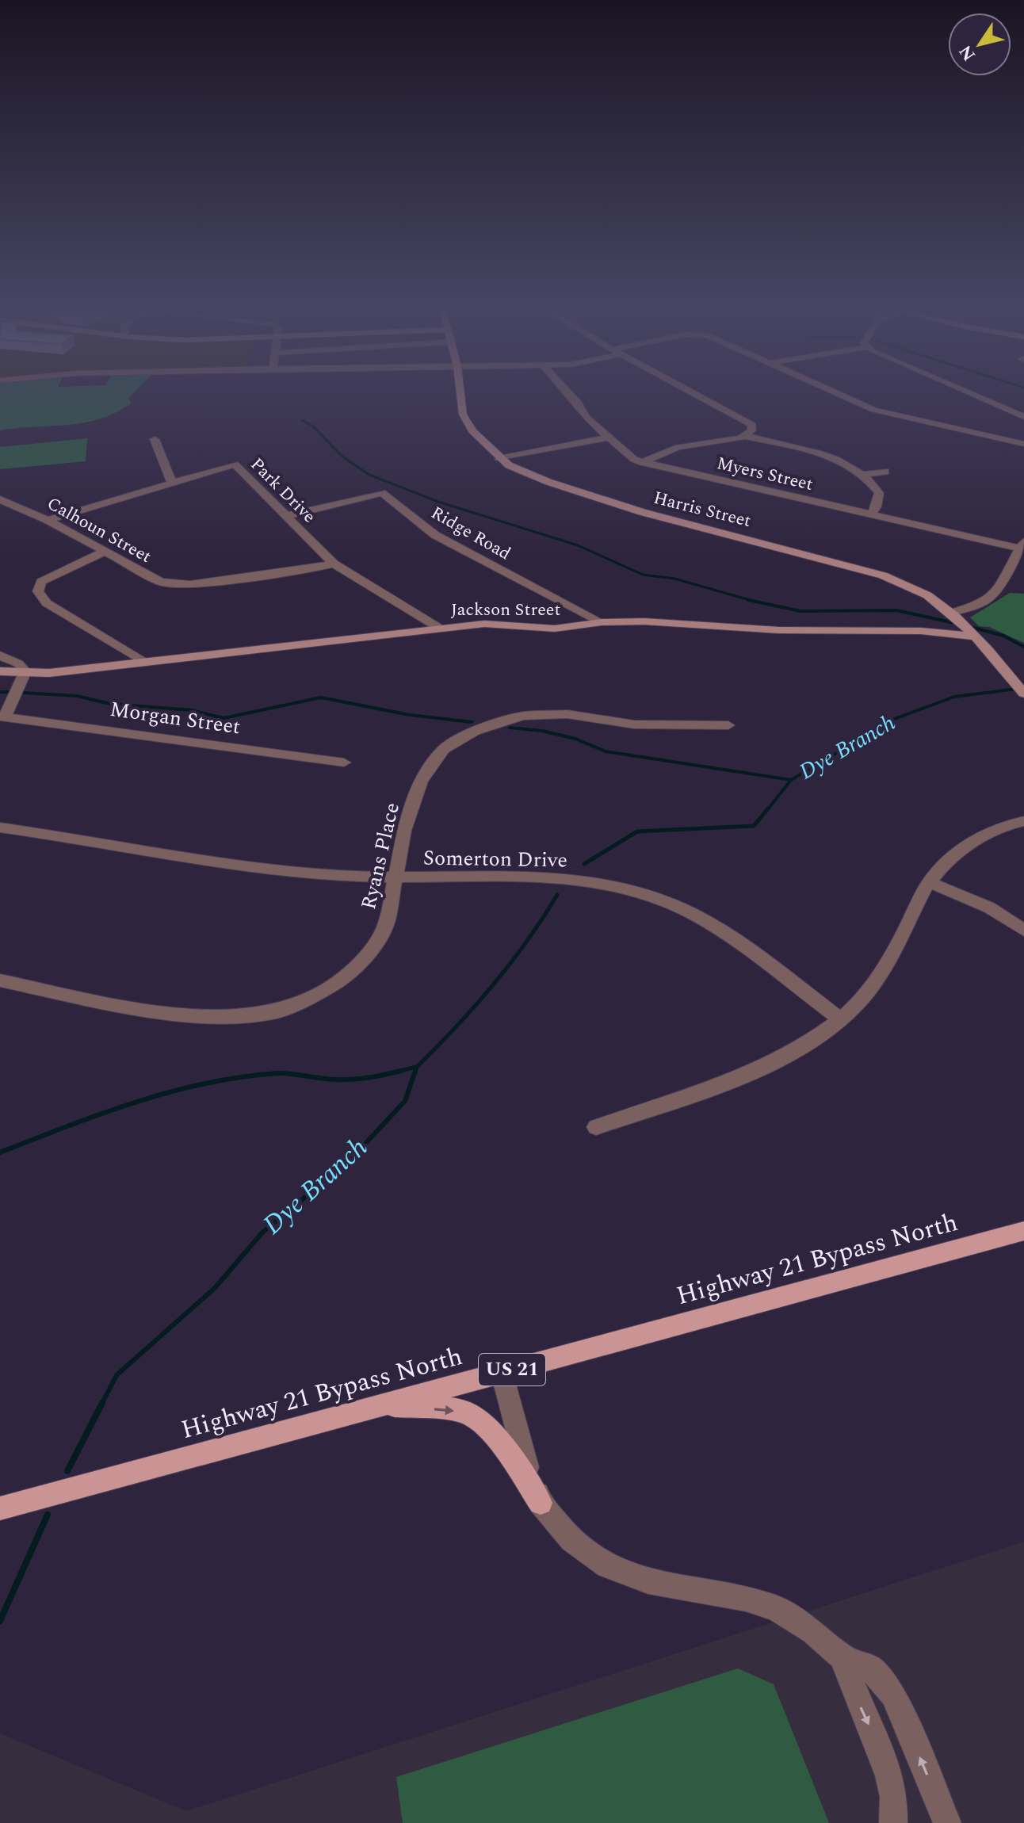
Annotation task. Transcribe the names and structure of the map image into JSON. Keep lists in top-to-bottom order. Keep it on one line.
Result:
{"streets":{"main road":["Highway 21 Bypass North","US 21"],"street":["Myers Street","Park Drive","Harris Street","Calhoun Street","Ridge Road","Jackson Street","Morgan Street","Ryans Place","Somerton Drive"]},"crossings":[["Park Drive","Calhoun Street"],["Park Drive","Ridge Road"],["Park Drive","Jackson Street"],["Harris Street","Jackson Street"],["Ridge Road","Jackson Street"],["Ryans Place","Somerton Drive"]],"water":["Dye Branch"],"north":"bottom left"}
